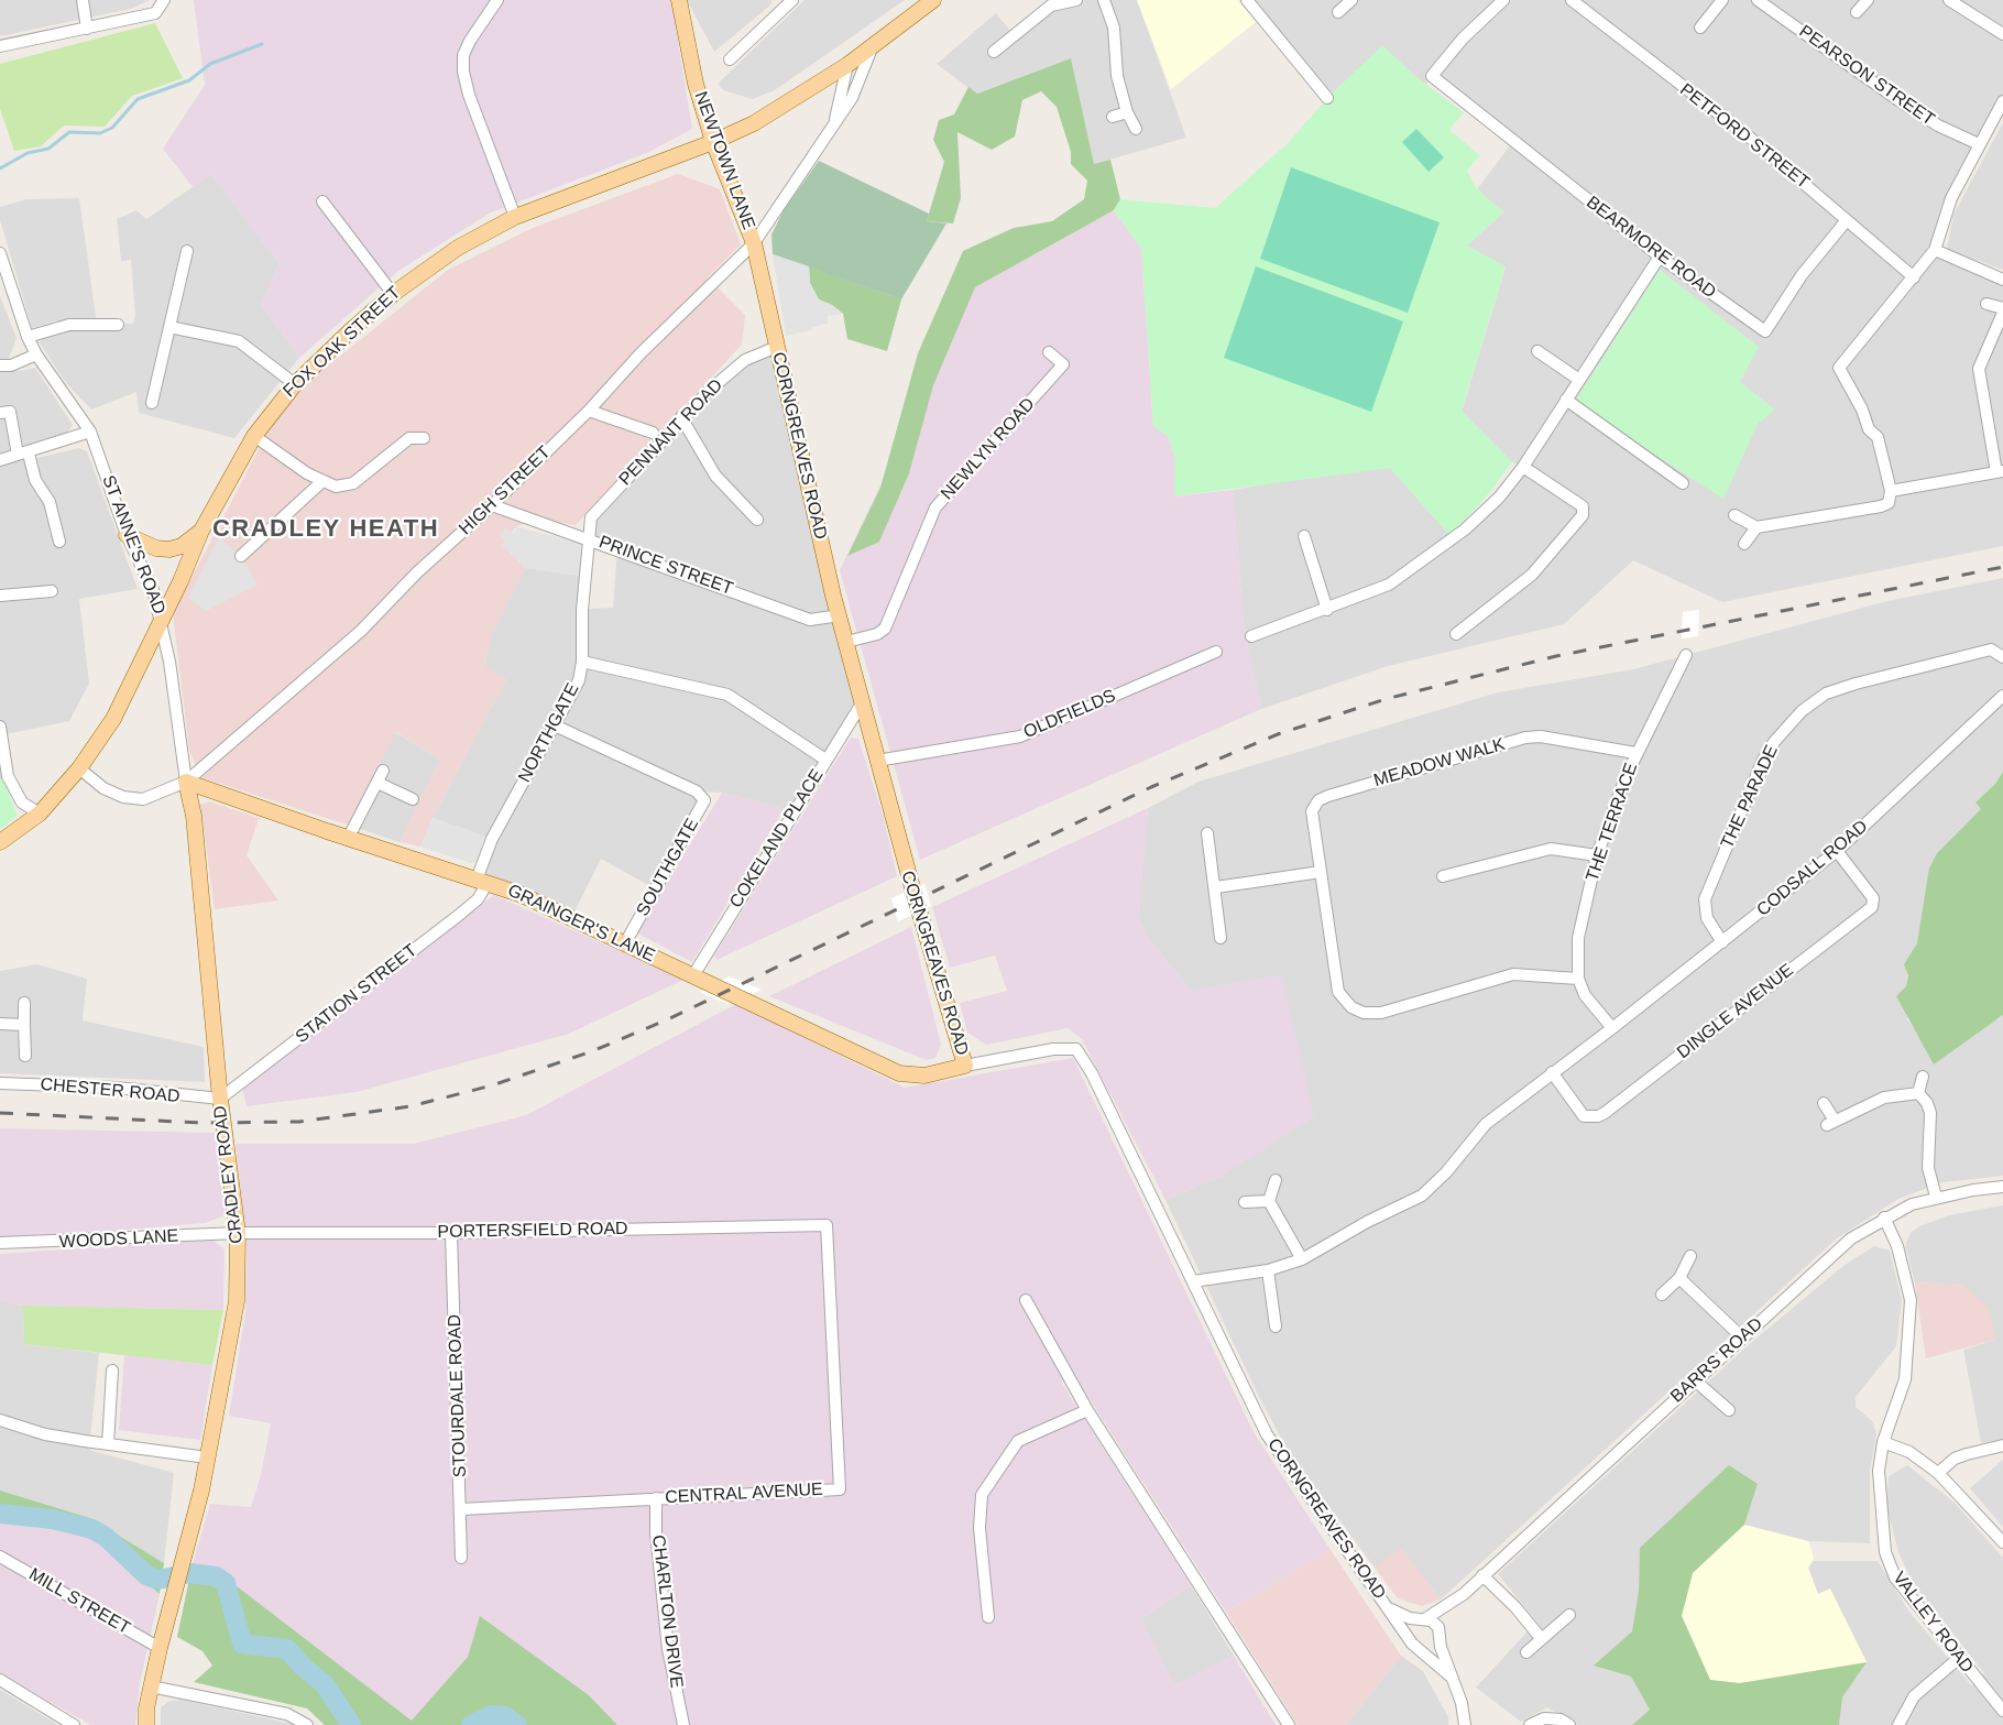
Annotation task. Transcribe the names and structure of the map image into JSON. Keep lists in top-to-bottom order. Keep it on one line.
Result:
{"streets":{"main road":["NEWTOWN LANE","FOX OAK STREET","CORNGREAVES ROAD","GRAINGER'S LANE","CRADLEY ROAD"],"street":["PEARSON STREET","PETFORD STREET","BEARMORE ROAD","PENNANT ROAD","NEWLYN ROAD","HIGH STREET","ST ANNE'S ROAD","PRINCE STREET","OLDFIELDS","NORTHGATE","MEADOW WALK","THE PARADE","THE TERRACE","COKELAND PLACE","SOUTHGATE","CODSALL ROAD","STATION STREET","DINGLE AVENUE","CHESTER ROAD","PORTERSFIELD ROAD","WOODS LANE","BARRS ROAD","STOURDALE ROAD","CENTRAL AVENUE","MILL STREET","CHARLTON DRIVE","VALLEY ROAD"]},"crossings":[["PETFORD STREET","BEARMORE ROAD"],["NEWTOWN LANE","FOX OAK STREET"],["NEWTOWN LANE","CORNGREAVES ROAD"],["NEWTOWN LANE","HIGH STREET"],["FOX OAK STREET","HIGH STREET"],["FOX OAK STREET","ST ANNE'S ROAD"],["PENNANT ROAD","CORNGREAVES ROAD"],["PENNANT ROAD","PRINCE STREET"],["PENNANT ROAD","NORTHGATE"],["CORNGREAVES ROAD","NEWLYN ROAD"],["CORNGREAVES ROAD","HIGH STREET"],["CORNGREAVES ROAD","PRINCE STREET"],["CORNGREAVES ROAD","OLDFIELDS"],["CORNGREAVES ROAD","COKELAND PLACE"],["CORNGREAVES ROAD","CODSALL ROAD"],["CORNGREAVES ROAD","GRAINGER'S LANE"],["CORNGREAVES ROAD","BARRS ROAD"],["HIGH STREET","ST ANNE'S ROAD"],["HIGH STREET","PRINCE STREET"],["HIGH STREET","GRAINGER'S LANE"],["HIGH STREET","CRADLEY ROAD"],["ST ANNE'S ROAD","GRAINGER'S LANE"],["ST ANNE'S ROAD","CRADLEY ROAD"],["PRINCE STREET","NORTHGATE"],["NORTHGATE","SOUTHGATE"],["NORTHGATE","GRAINGER'S LANE"],["NORTHGATE","STATION STREET"],["MEADOW WALK","THE TERRACE"],["THE PARADE","CODSALL ROAD"],["COKELAND PLACE","GRAINGER'S LANE"],["SOUTHGATE","GRAINGER'S LANE"],["CODSALL ROAD","DINGLE AVENUE"],["GRAINGER'S LANE","STATION STREET"],["GRAINGER'S LANE","CRADLEY ROAD"],["STATION STREET","CHESTER ROAD"],["STATION STREET","CRADLEY ROAD"],["CHESTER ROAD","CRADLEY ROAD"],["CRADLEY ROAD","PORTERSFIELD ROAD"],["CRADLEY ROAD","WOODS LANE"],["CRADLEY ROAD","MILL STREET"],["PORTERSFIELD ROAD","WOODS LANE"],["PORTERSFIELD ROAD","STOURDALE ROAD"],["PORTERSFIELD ROAD","CENTRAL AVENUE"],["BARRS ROAD","VALLEY ROAD"],["STOURDALE ROAD","CENTRAL AVENUE"],["CENTRAL AVENUE","CHARLTON DRIVE"]],"districts":["CRADLEY HEATH"]}
